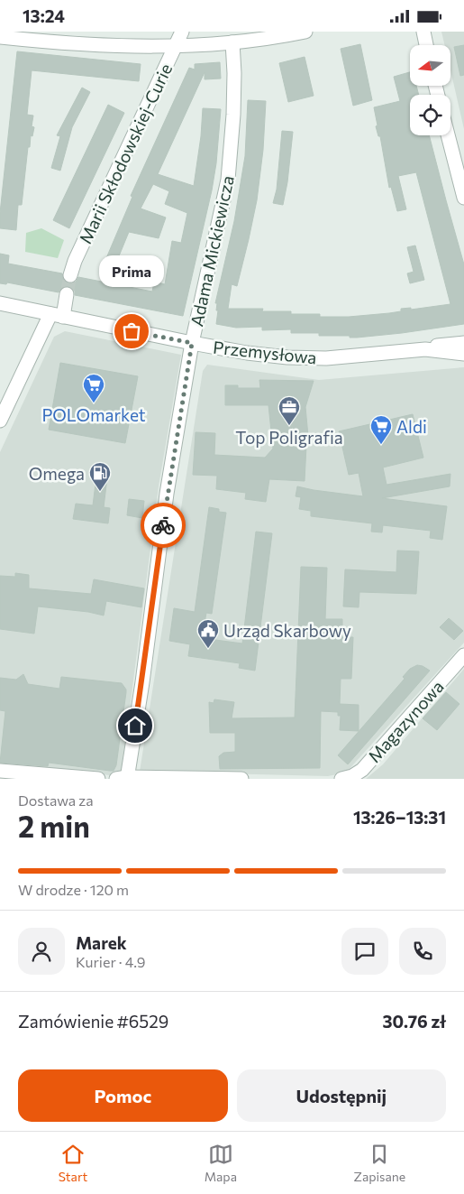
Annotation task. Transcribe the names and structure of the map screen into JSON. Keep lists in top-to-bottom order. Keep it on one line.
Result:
{"streets":{"street":["Marii Skłodowskiej-Curie","Adama Mickiewicza","Przemysłowa","Magazynowa"]},"crossings":[["Adama Mickiewicza","Przemysłowa"]],"places":{"other":["Prima"],"supermarket":["POLOmarket","Aldi"],"office":["Top Poligrafia"],"fuel station":["Omega"],"public building":["Urząd Skarbowy"]},"north":"left","page":{"status":"13:24","bubble":"Prima","heading":["2 min","Dostawa za","13:26–13:31"],"panel":["Marek","Kurier · 4.9","Zamówienie #6529","30.76 zł"],"bar":"W drodze · 120 m","buttons":["Pomoc","Udostępnij"],"tabs":["Start","Mapa","Zapisane"]}}
